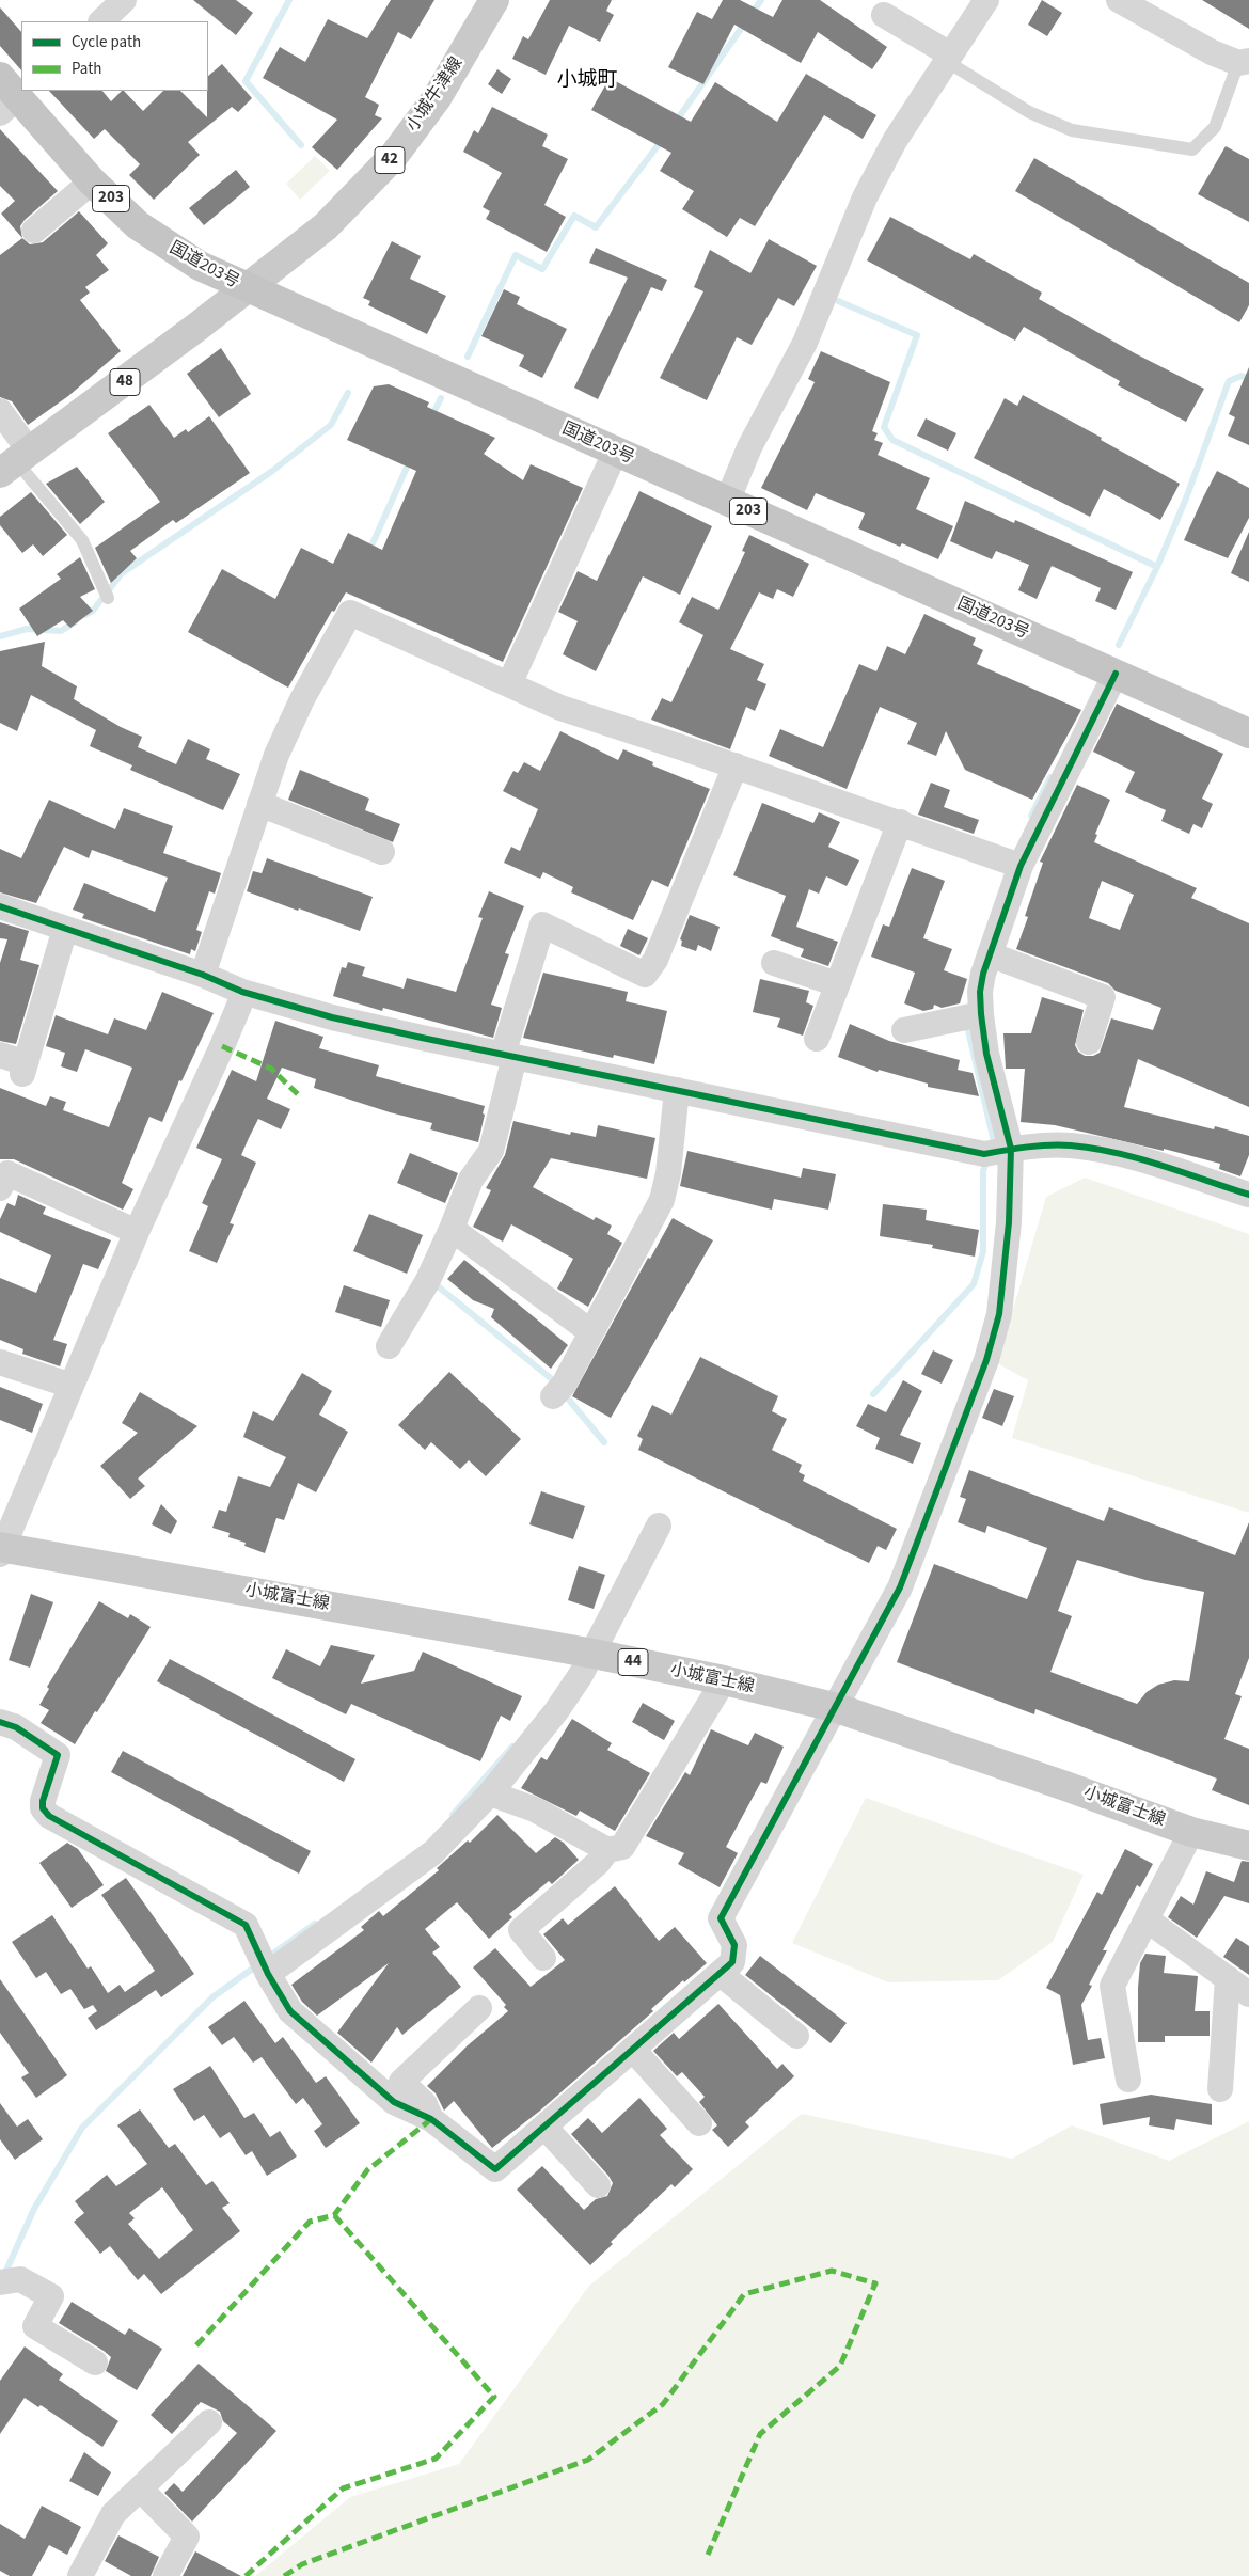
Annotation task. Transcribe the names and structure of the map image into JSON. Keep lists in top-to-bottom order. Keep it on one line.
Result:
{"streets":{"highway":["203","国道203号"],"main road":["小城牛津線","42","48","小城富士線","44"]},"crossings":[["小城牛津線","国道203号"],["小城牛津線","48"],["国道203号","48"]],"districts":["小城町"],"legend":["Cycle path","Path"]}
